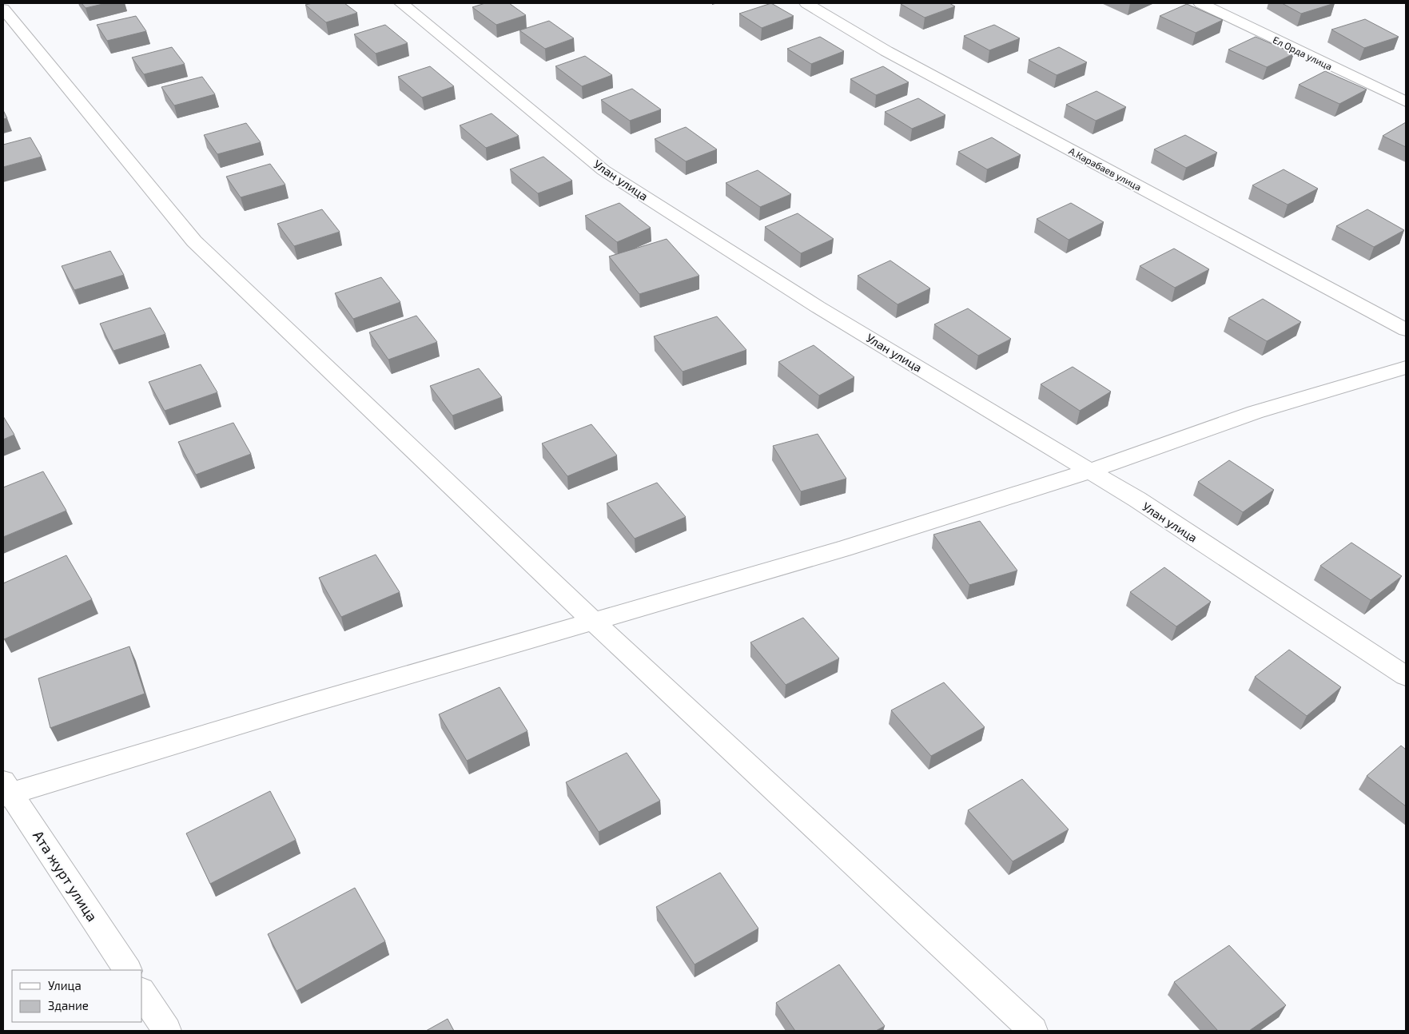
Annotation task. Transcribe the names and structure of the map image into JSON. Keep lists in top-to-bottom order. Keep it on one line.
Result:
{"streets":{"street":["Ел Орда улица","А.Карабаев улица","Улан улица","Ата журт улица"]},"legend":["Улица","Здание"]}
